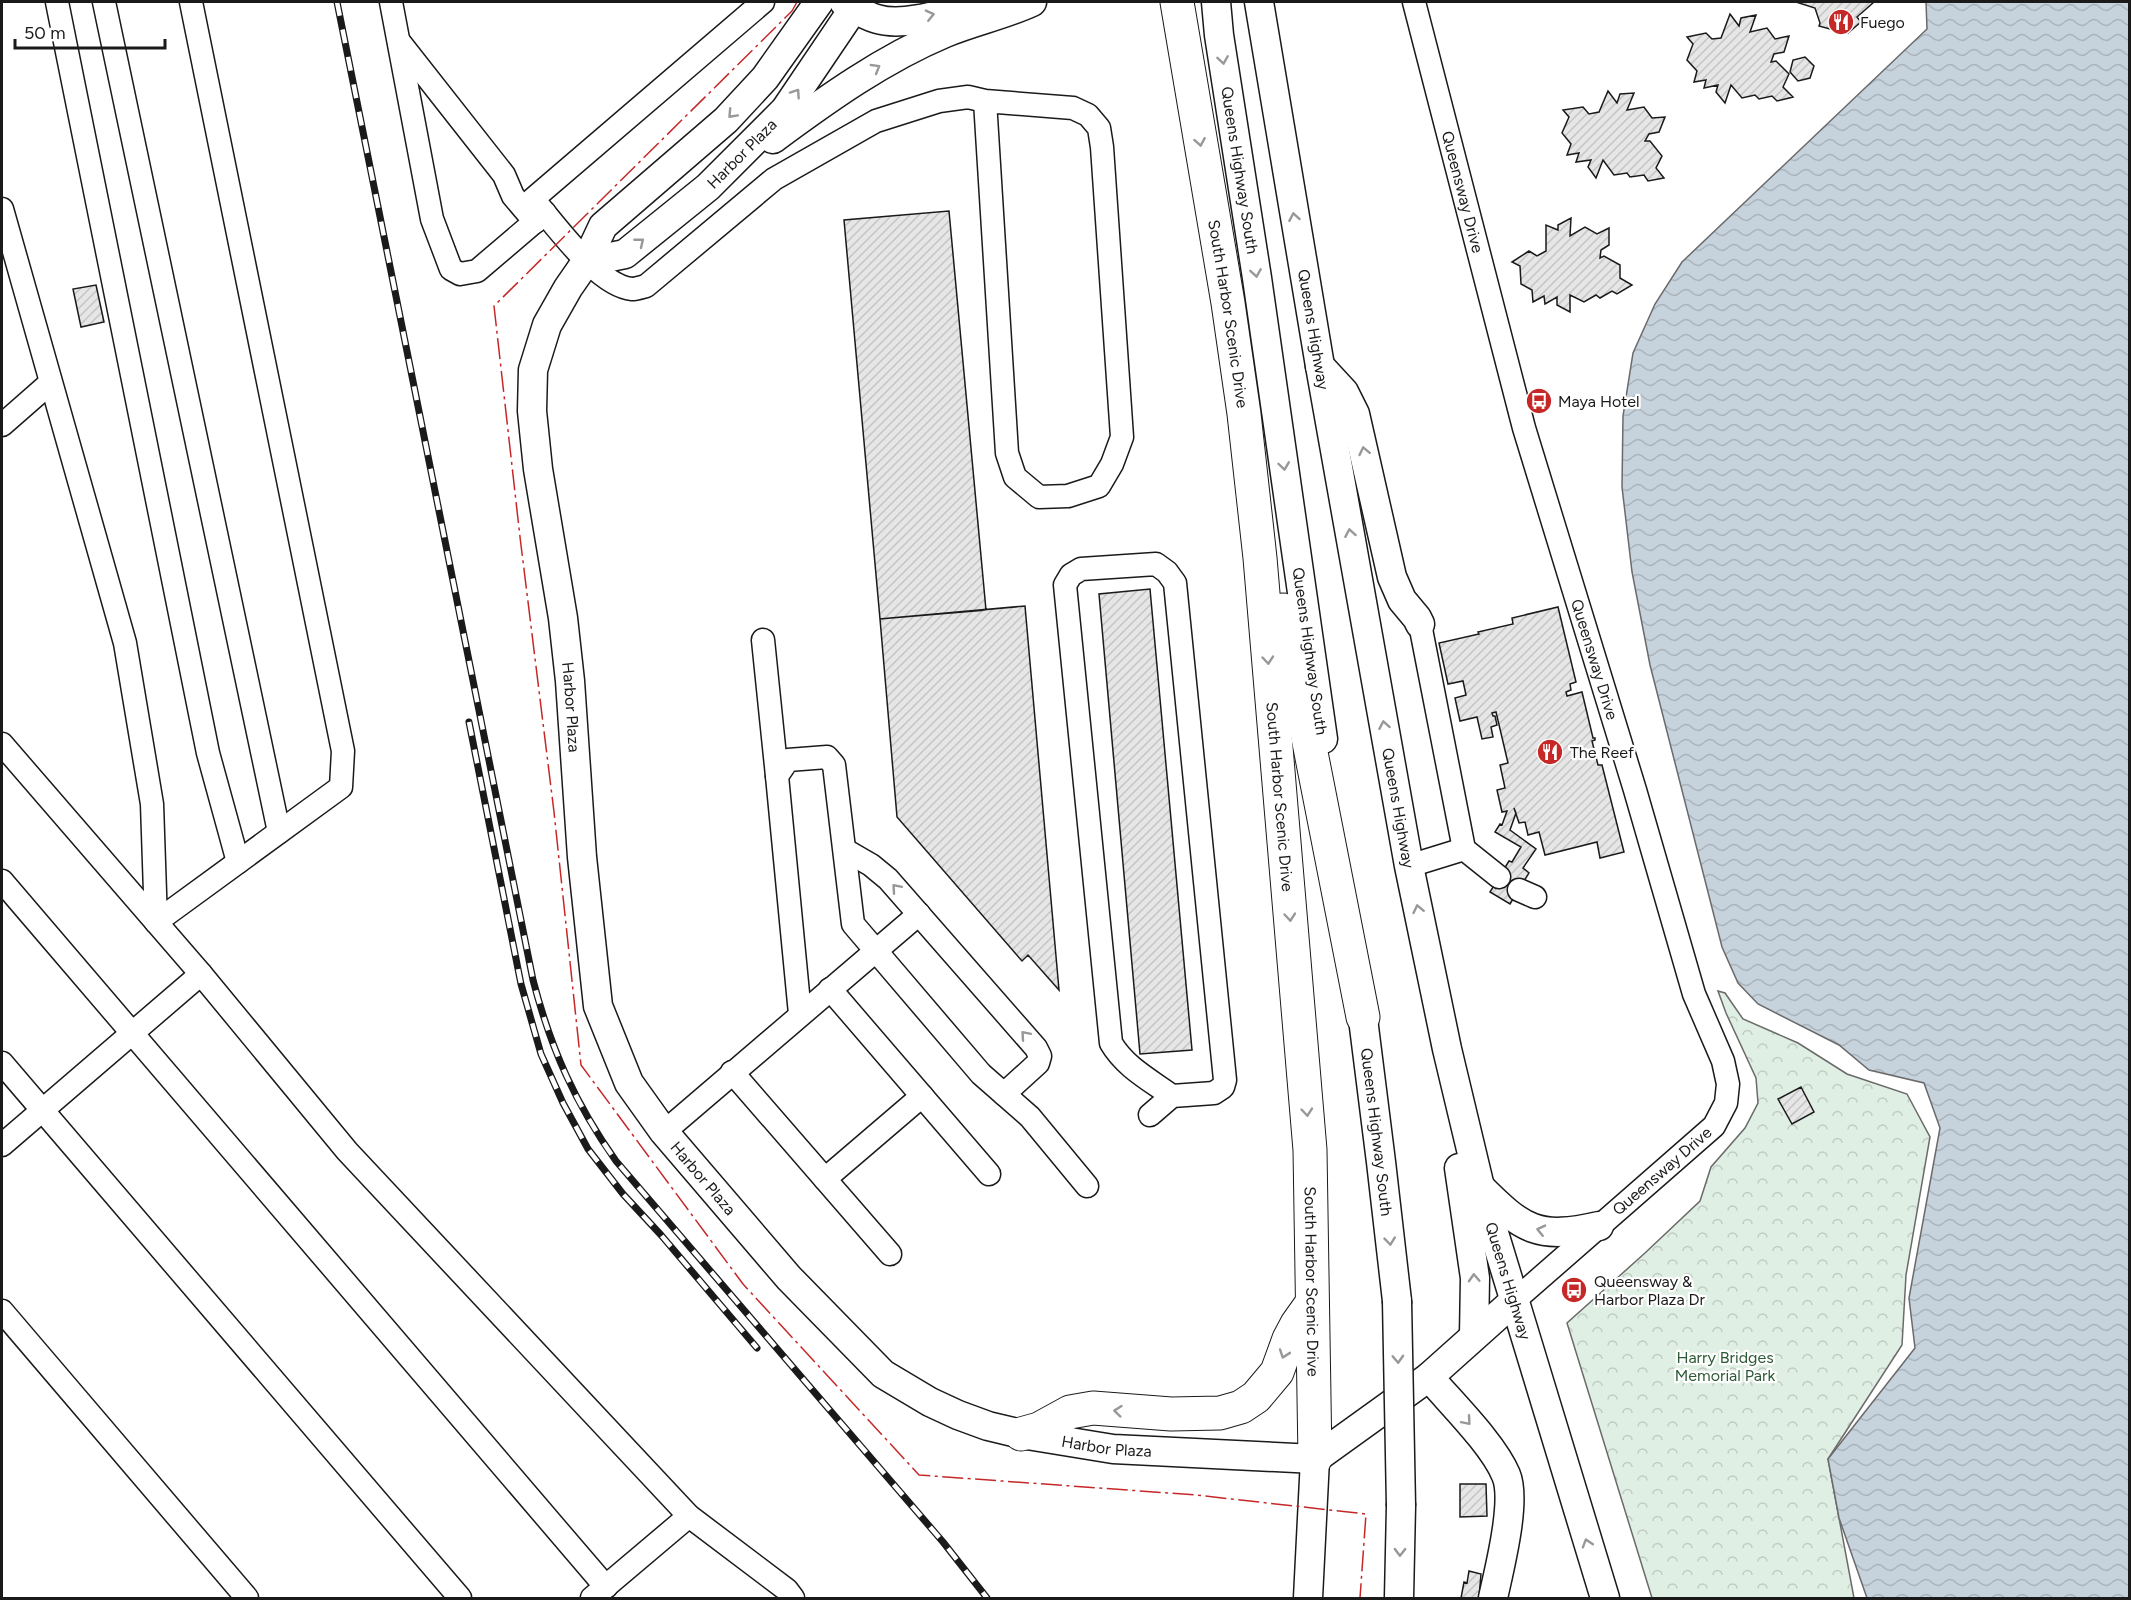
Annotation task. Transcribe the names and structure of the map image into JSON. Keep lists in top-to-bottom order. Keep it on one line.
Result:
{"streets":{"highway":["South Harbor Scenic Drive"],"main road":["Harbor Plaza","Queens Highway South","Queens Highway"],"street":["Queensway Drive"]},"crossings":[["Harbor Plaza","South Harbor Scenic Drive"],["Queensway Drive","Queens Highway"]],"parks":["Harry Bridges Memorial Park"],"places":{"restaurant":["Fuego","The Reef"],"bus stop":["Maya Hotel","Queensway & Harbor Plaza Dr"]},"scale_bar":"50 m"}
